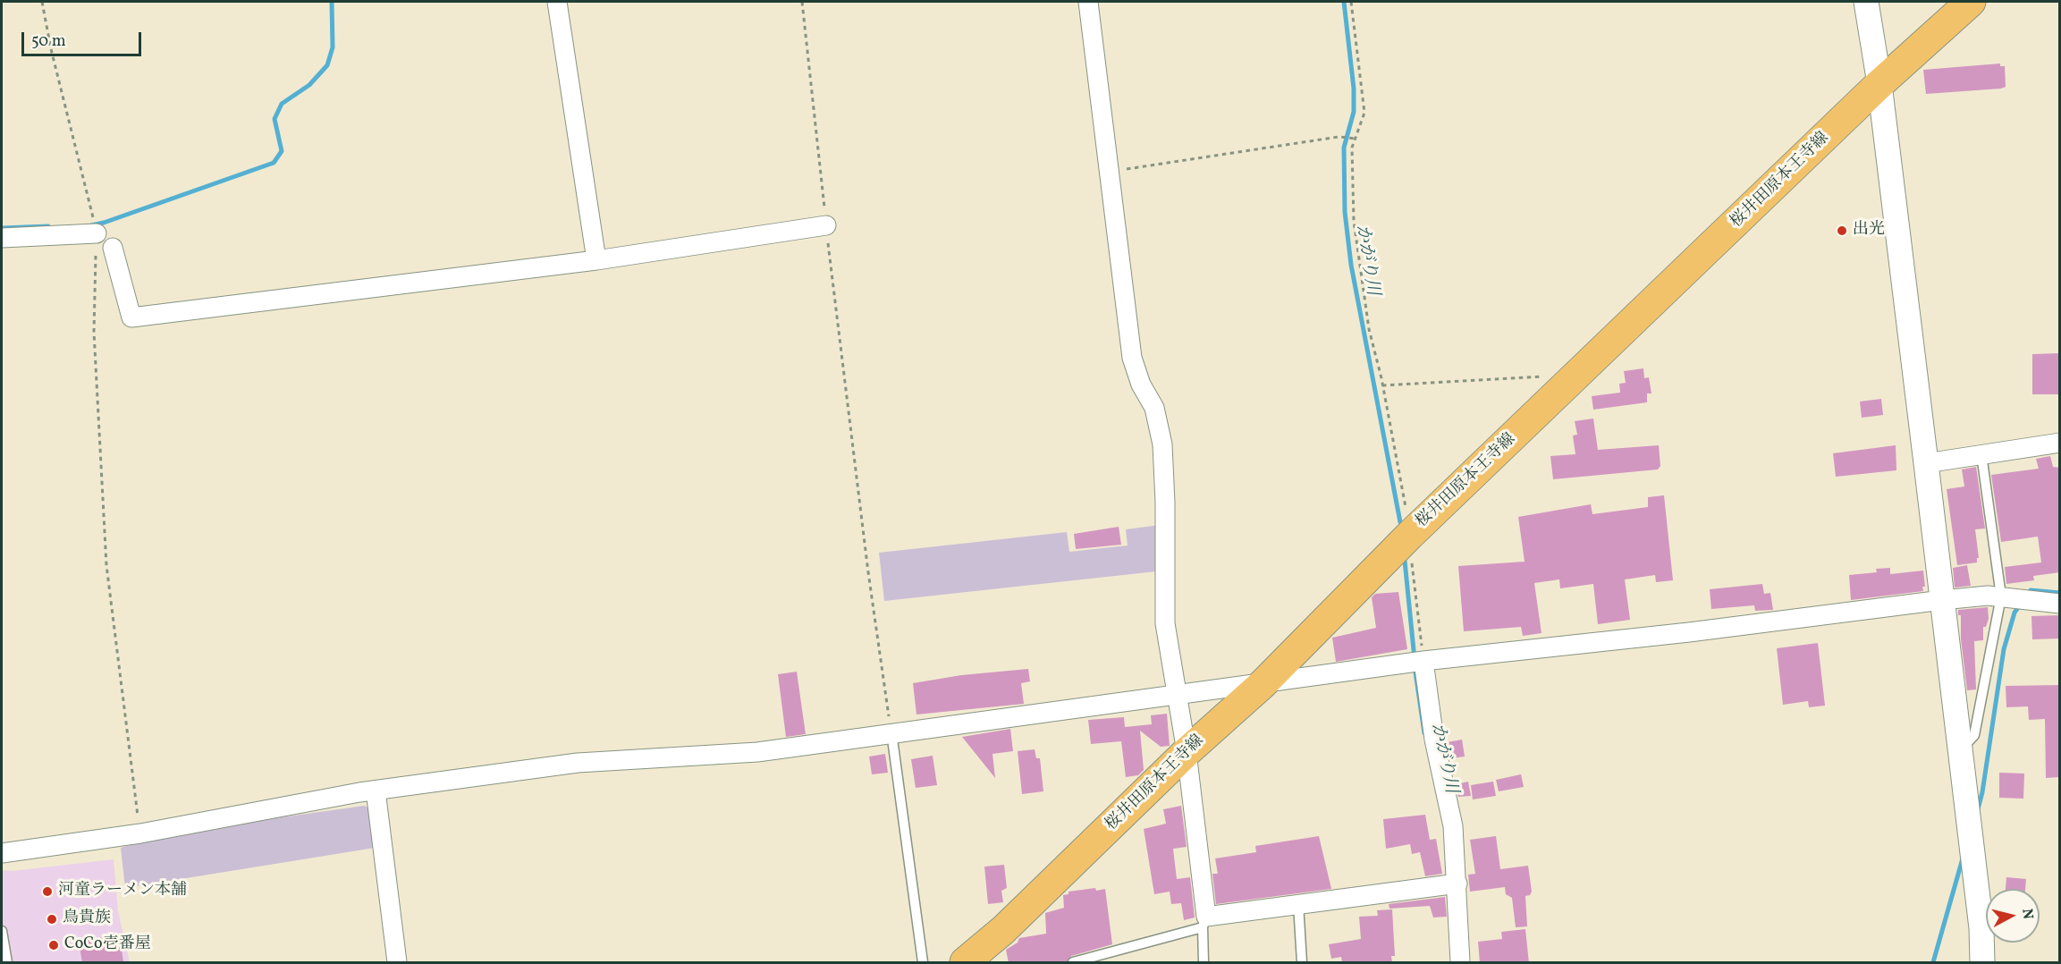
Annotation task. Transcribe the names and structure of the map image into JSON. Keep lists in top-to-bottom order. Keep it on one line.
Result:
{"streets":{"main road":["桜井田原本王寺線"]},"water":["かがり川"],"places":["出光","河童ラーメン本舗","鳥貴族","CoCo壱番屋"],"scale_bar":"50 m","north":"right"}
